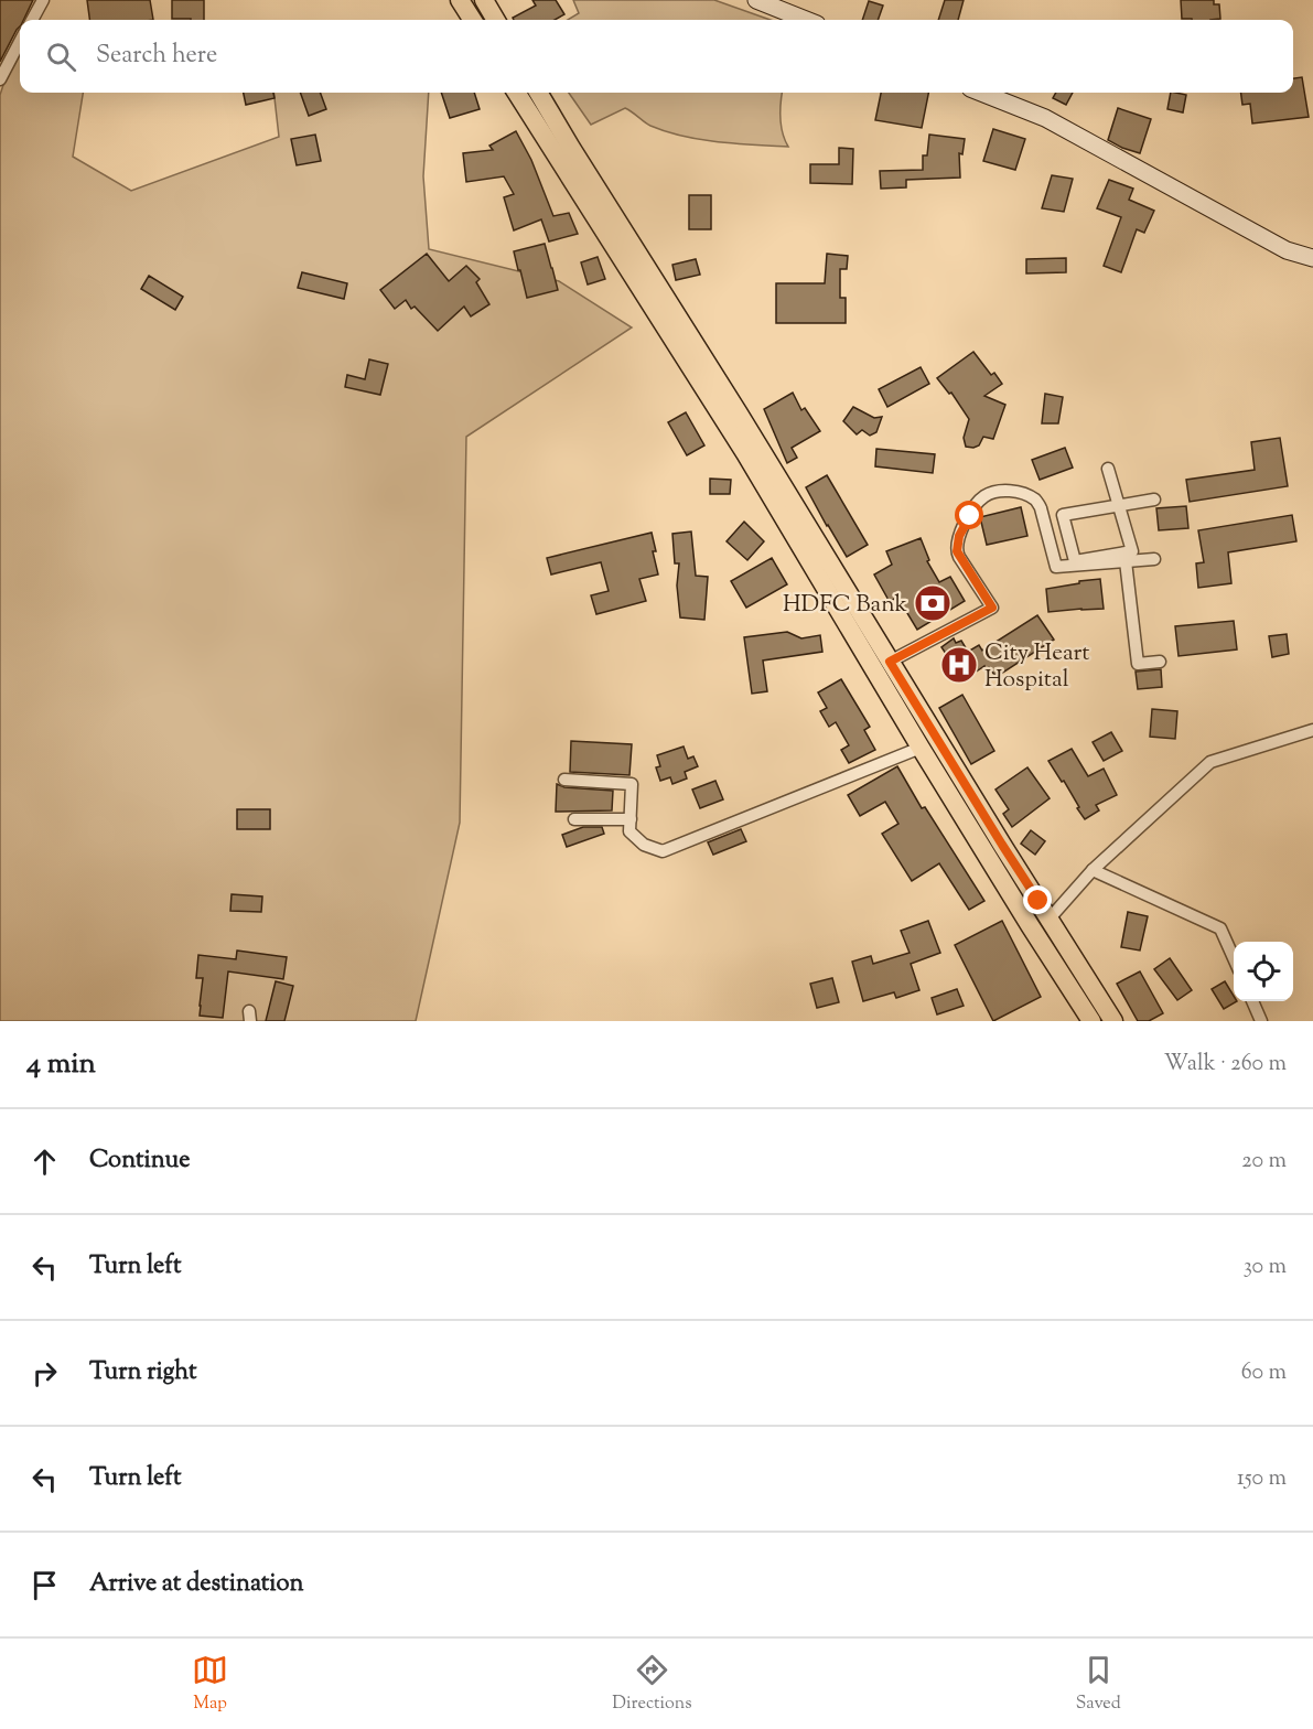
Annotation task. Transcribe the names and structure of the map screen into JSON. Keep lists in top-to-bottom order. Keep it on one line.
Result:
{"places":{"bank":["HDFC Bank"],"hospital":["City Heart Hospital"]},"page":{"search":"Search here","heading":["4 min","Walk · 260 m"],"list":[["Continue","20 m"],["Turn left","30 m"],["Turn right","60 m"],["Turn left","150 m"],"Arrive at destination"],"nav":["Map","Directions","Saved"]}}
